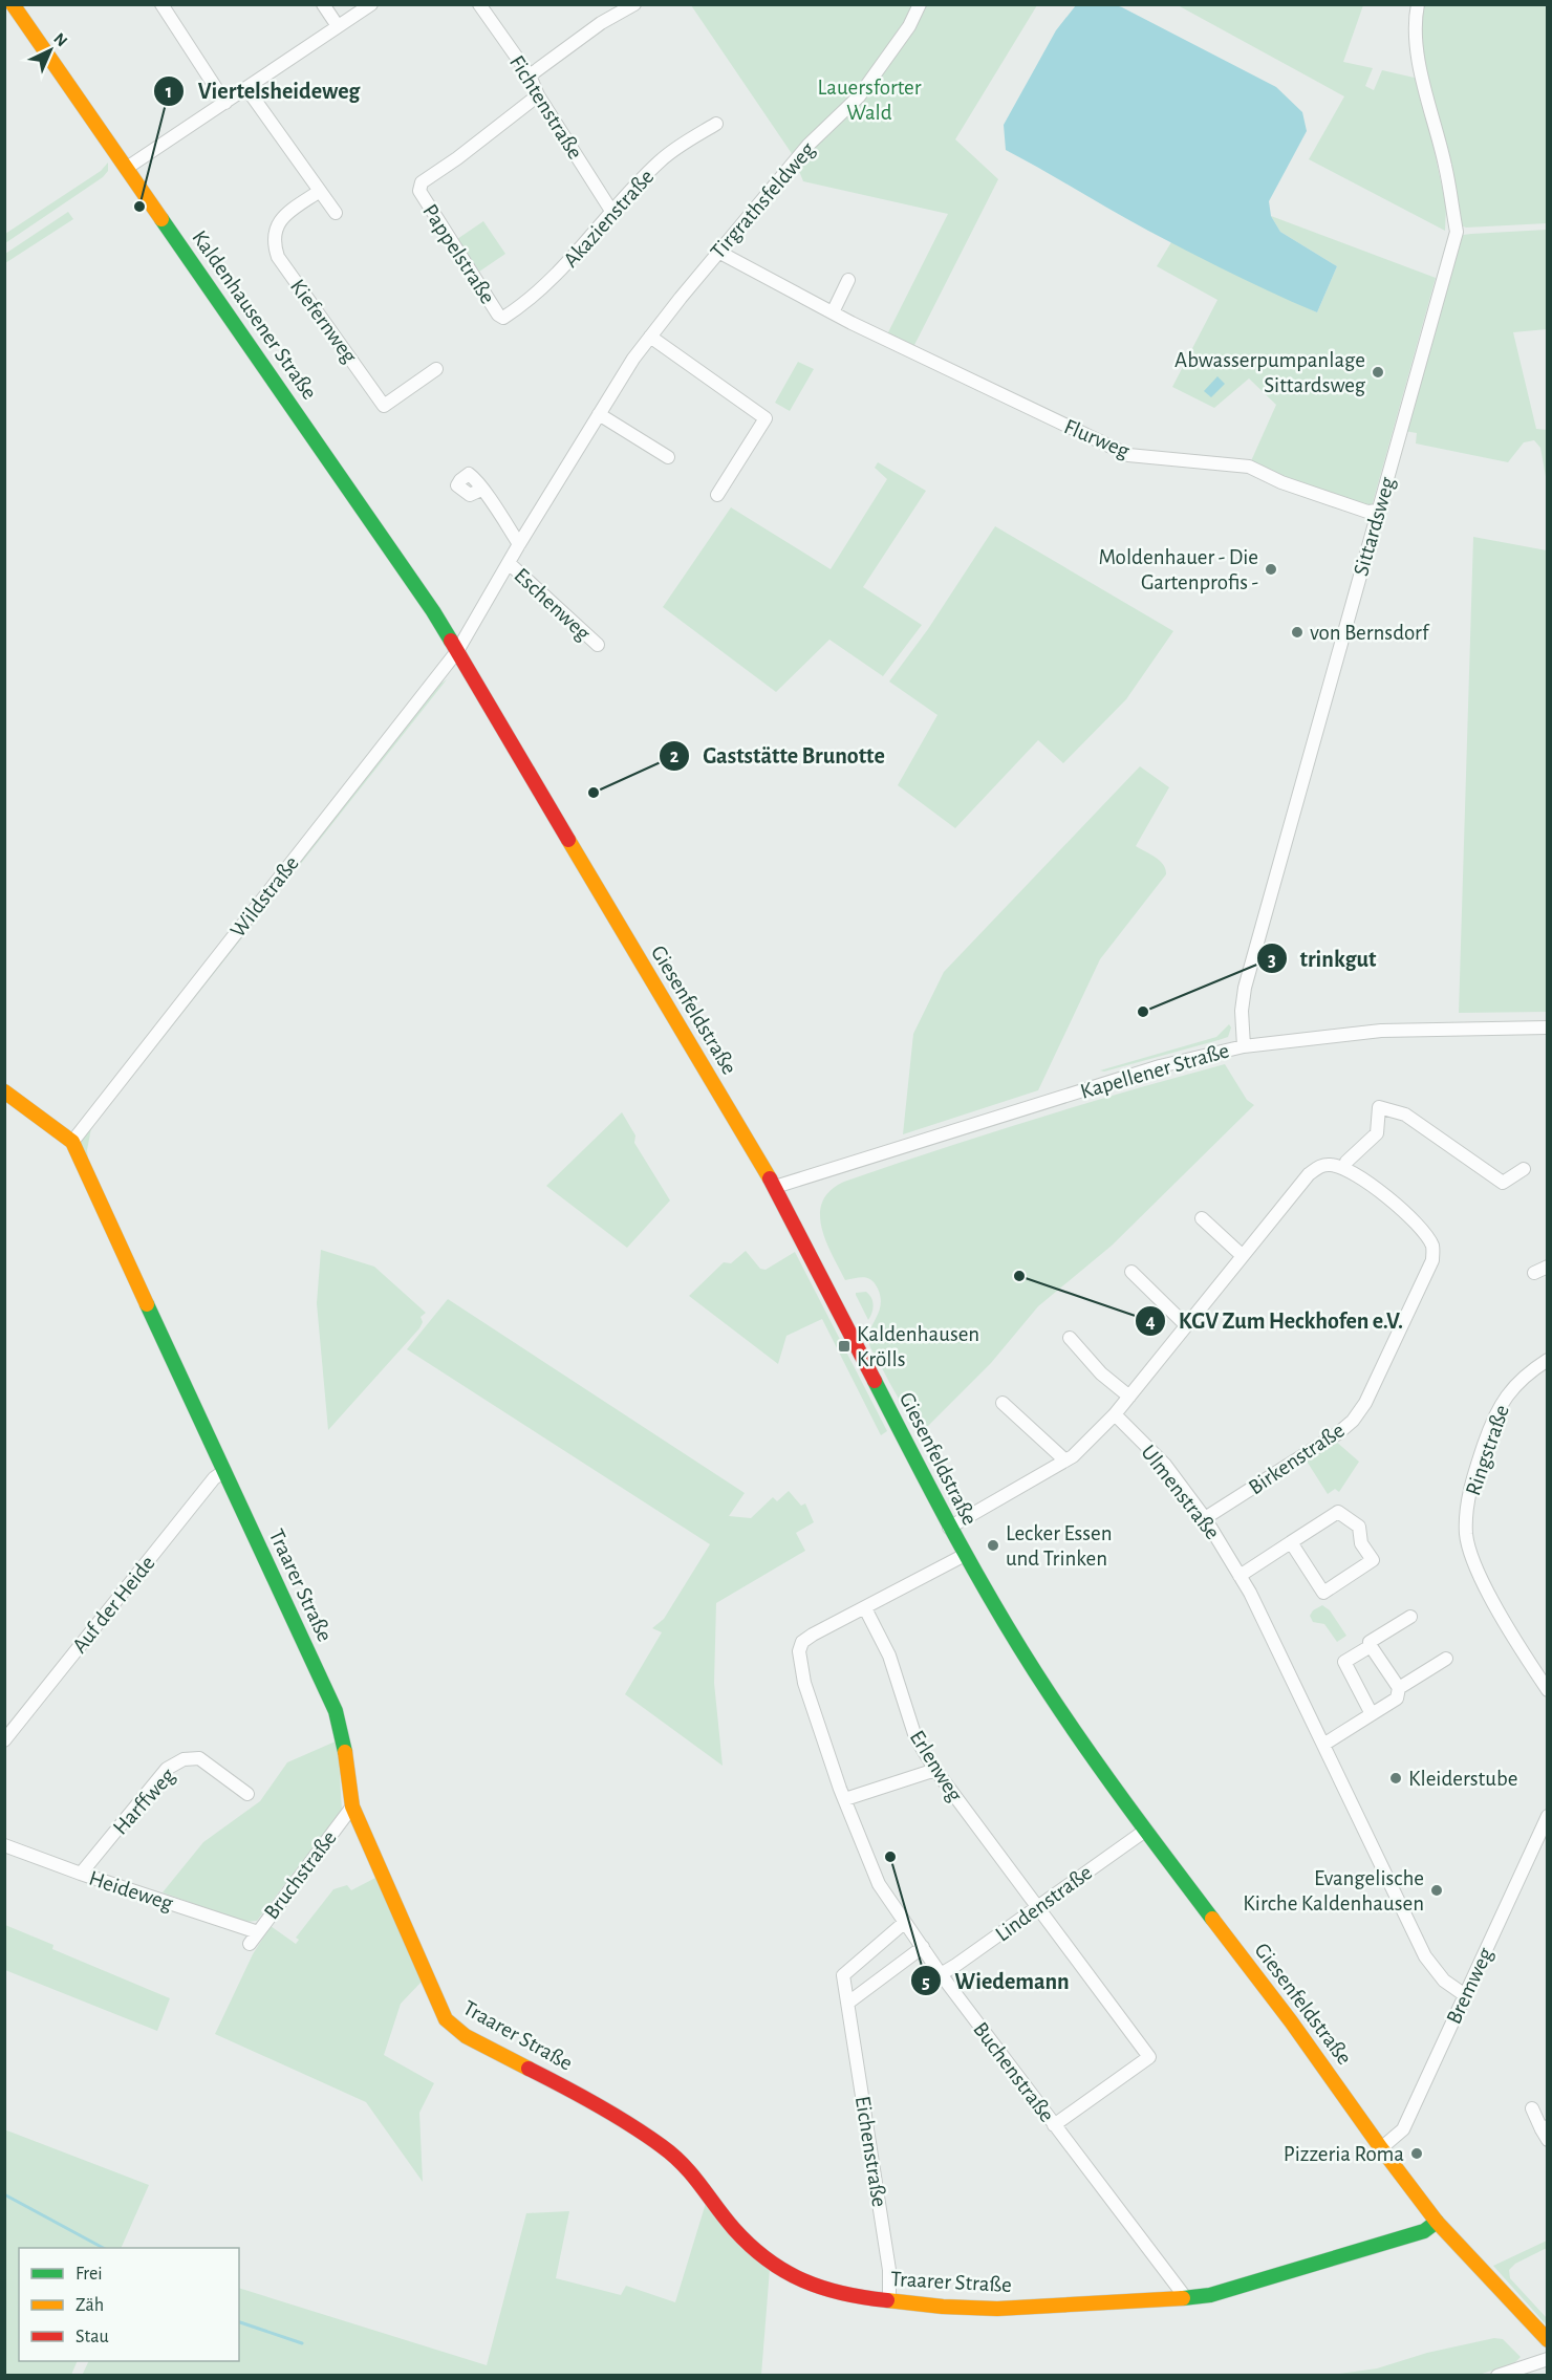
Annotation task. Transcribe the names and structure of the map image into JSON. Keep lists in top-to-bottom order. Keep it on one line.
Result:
{"streets":{"main road":["Kaldenhausener Straße","Giesenfeldstraße","Traarer Straße"],"street":["Fichtenstraße","Tirgrathsfeldweg","Akazienstraße","Pappelstraße","Kiefernweg","Flurweg","Sittardsweg","Eschenweg","Wildstraße","Kapellener Straße","Ringstraße","Birkenstraße","Ulmenstraße","Auf der Heide","Erlenweg","Harffweg","Bruchstraße","Heideweg","Lindenstraße","Bremweg","Buchenstraße","Eichenstraße"]},"crossings":[["Fichtenstraße","Akazienstraße"],["Fichtenstraße","Pappelstraße"],["Tirgrathsfeldweg","Kaldenhausener Straße"],["Tirgrathsfeldweg","Flurweg"],["Tirgrathsfeldweg","Eschenweg"],["Tirgrathsfeldweg","Wildstraße"],["Tirgrathsfeldweg","Giesenfeldstraße"],["Akazienstraße","Pappelstraße"],["Kaldenhausener Straße","Wildstraße"],["Kaldenhausener Straße","Giesenfeldstraße"],["Flurweg","Sittardsweg"],["Sittardsweg","Kapellener Straße"],["Wildstraße","Giesenfeldstraße"],["Wildstraße","Traarer Straße"],["Giesenfeldstraße","Kapellener Straße"],["Giesenfeldstraße","Traarer Straße"],["Giesenfeldstraße","Lindenstraße"],["Giesenfeldstraße","Bremweg"],["Giesenfeldstraße","Buchenstraße"],["Birkenstraße","Ulmenstraße"],["Ulmenstraße","Bremweg"],["Traarer Straße","Auf der Heide"],["Traarer Straße","Bruchstraße"],["Traarer Straße","Buchenstraße"],["Traarer Straße","Eichenstraße"],["Erlenweg","Lindenstraße"],["Erlenweg","Buchenstraße"],["Harffweg","Heideweg"],["Bruchstraße","Heideweg"],["Lindenstraße","Buchenstraße"],["Buchenstraße","Eichenstraße"]],"parks":["Lauersforter Wald"],"places":{"other":["Viertelsheideweg","Abwasserpumpanlage Sittardsweg","Moldenhauer - Die Gartenprofis -","von Bernsdorf","Gaststätte Brunotte","trinkgut","KGV Zum Heckhofen e.V.","Lecker Essen und Trinken","Kleiderstube","Wiedemann","Evangelische Kirche Kaldenhausen","Pizzeria Roma"],"transit":["Kaldenhausen Krölls"]},"legend":["Frei","Zäh","Stau"],"north":"top right"}
